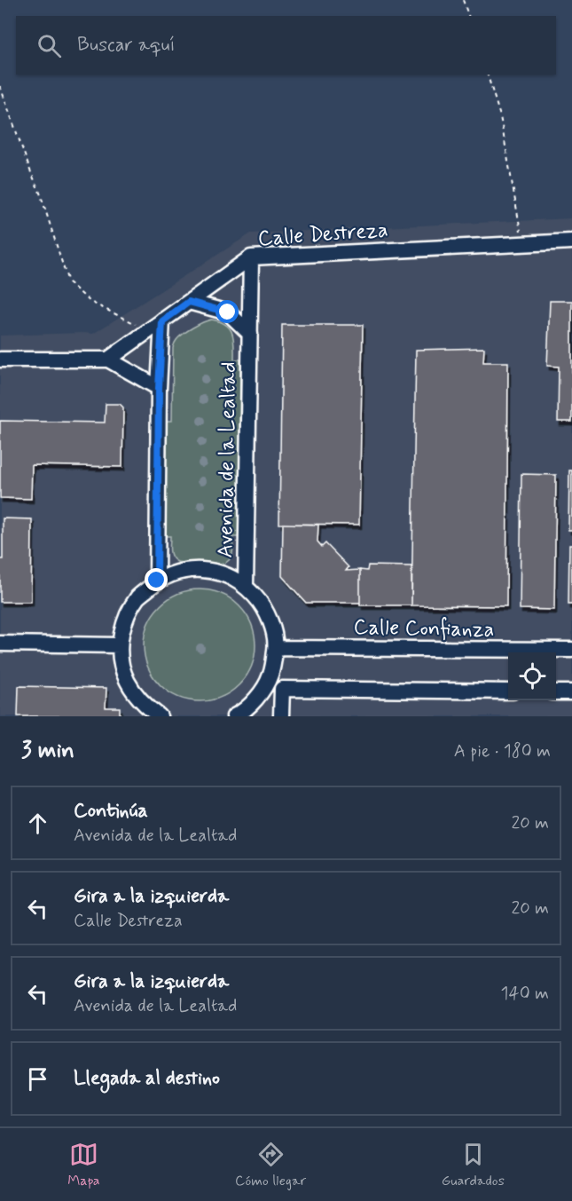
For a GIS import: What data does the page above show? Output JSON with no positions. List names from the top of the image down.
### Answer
{
  "streets": {
    "street": ["Calle Destreza", "Avenida de la Lealtad", "Calle Confianza"]
  },
  "crossings": [
    ["Calle Destreza", "Avenida de la Lealtad"]
  ],
  "page": {
    "search": "Buscar aquí",
    "heading": ["3 min", "A pie · 180 m"],
    "list": [
      ["Continúa", "Avenida de la Lealtad", "20 m"],
      ["Gira a la izquierda", "Calle Destreza", "20 m"],
      ["Gira a la izquierda", "Avenida de la Lealtad", "140 m"],
      "Llegada al destino"
    ],
    "nav": ["Mapa", "Cómo llegar", "Guardados"]
  }
}
